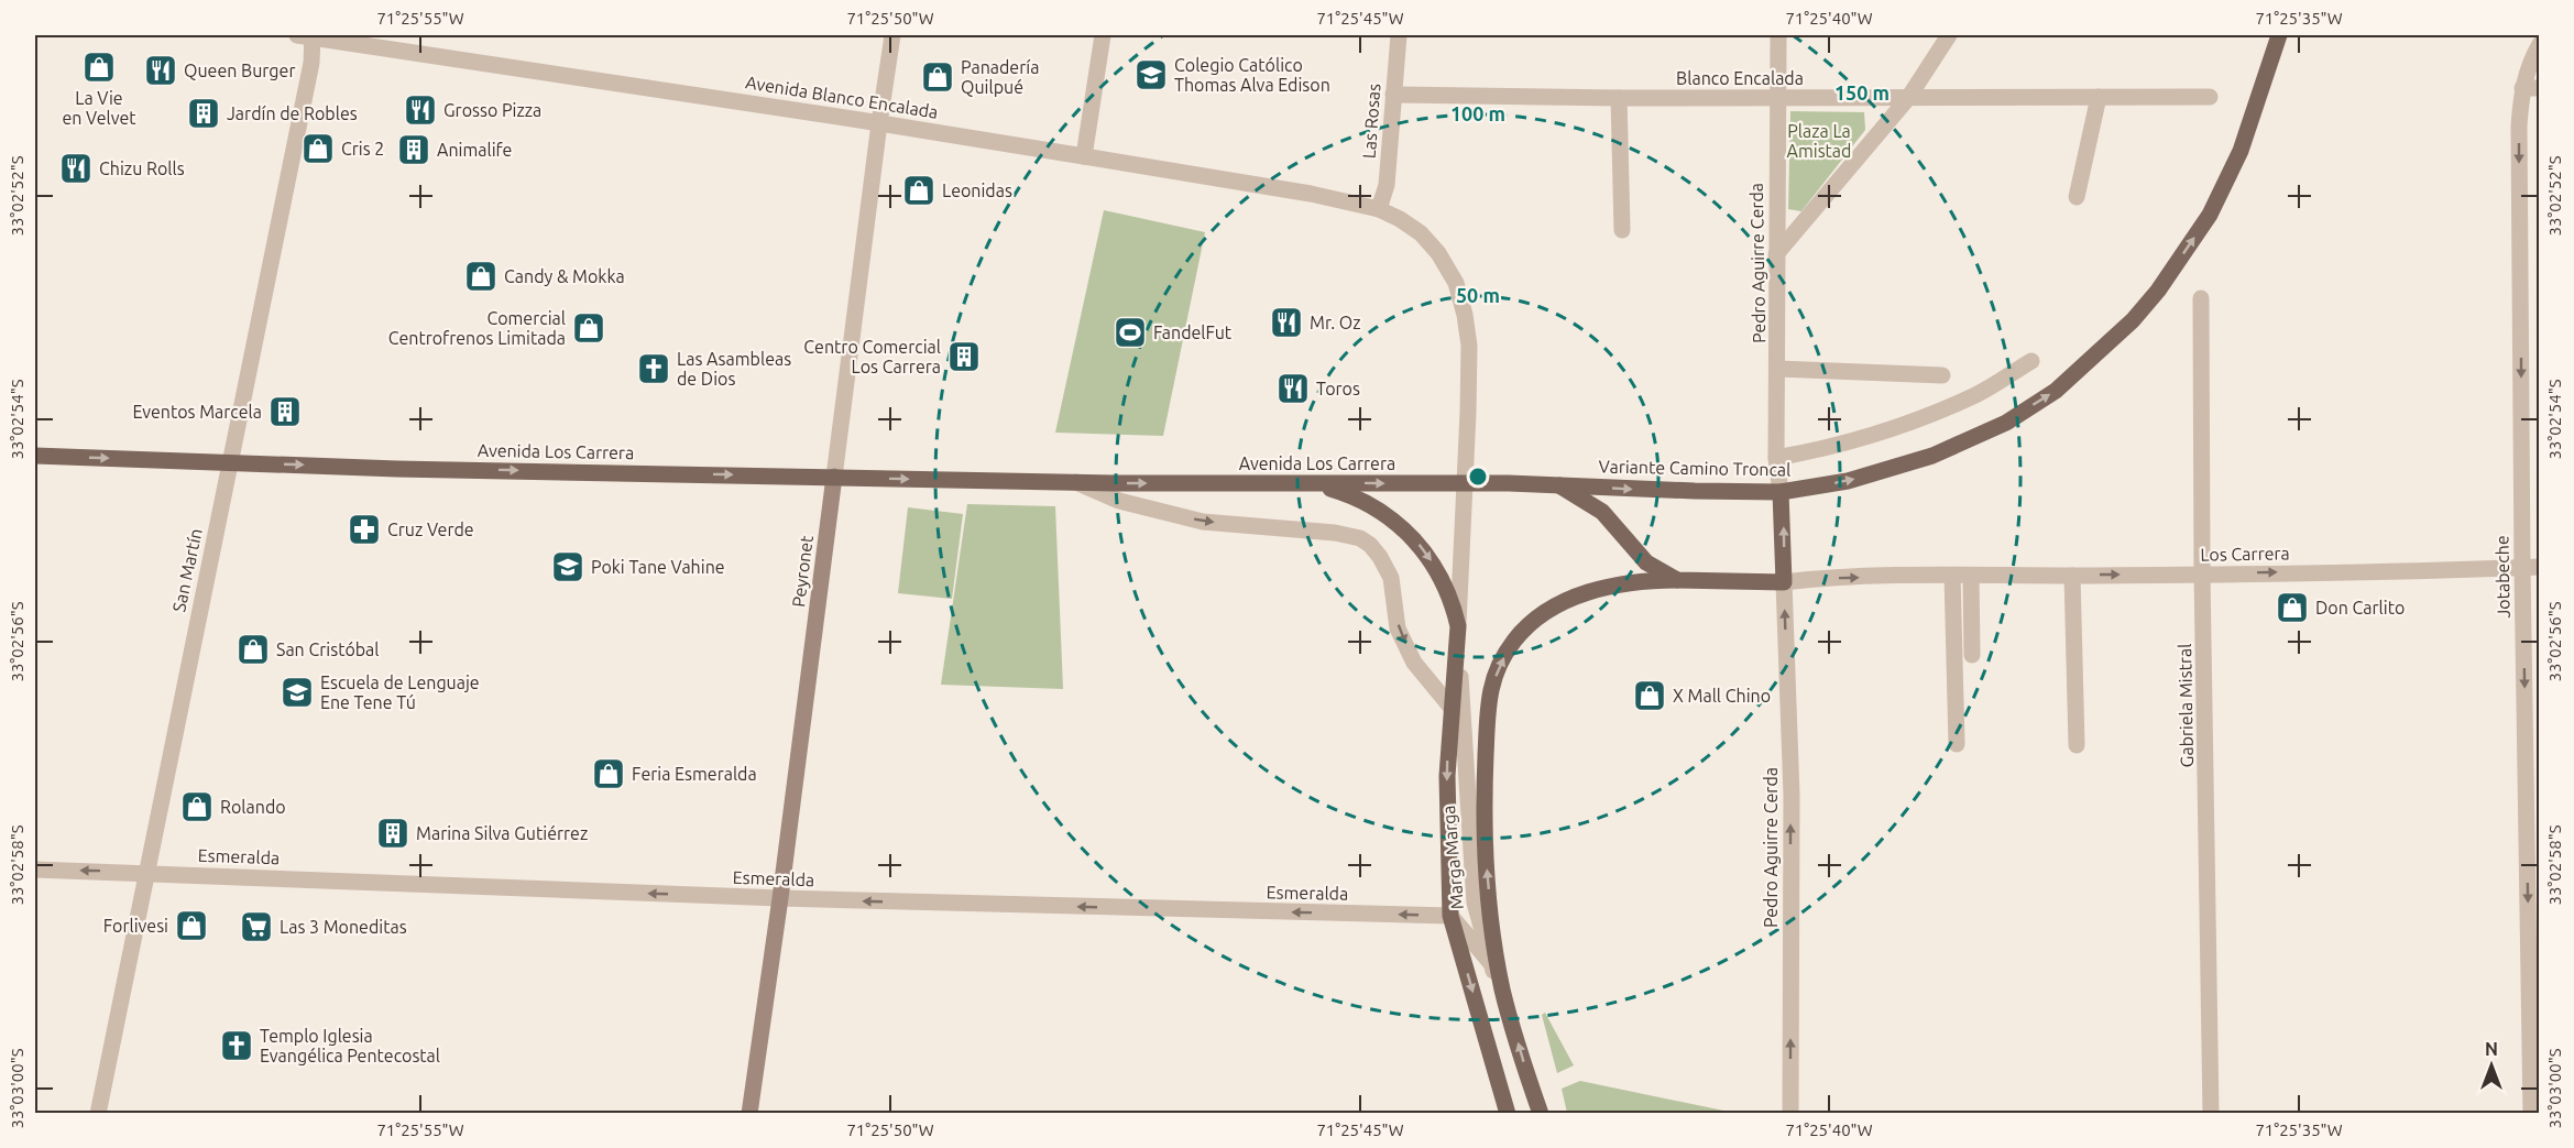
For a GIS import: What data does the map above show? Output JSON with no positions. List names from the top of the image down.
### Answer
{
  "streets": {
    "main road": [
      "Avenida Los Carrera",
      "Variante Camino Troncal",
      "Peyronet",
      "Marga Marga"
    ],
    "street": [
      "Blanco Encalada",
      "Avenida Blanco Encalada",
      "Las Rosas",
      "Pedro Aguirre Cerda",
      "Los Carrera",
      "San Martín",
      "Jotabeche",
      "Gabriela Mistral",
      "Esmeralda"
    ]
  },
  "crossings": [
    ["Blanco Encalada", "Las Rosas"],
    ["Blanco Encalada", "Pedro Aguirre Cerda"],
    ["Avenida Blanco Encalada", "Las Rosas"],
    ["Avenida Blanco Encalada", "San Martín"],
    ["Avenida Blanco Encalada", "Peyronet"],
    ["Avenida Blanco Encalada", "Marga Marga"],
    ["Las Rosas", "Marga Marga"],
    ["Pedro Aguirre Cerda", "Variante Camino Troncal"],
    ["Pedro Aguirre Cerda", "Los Carrera"],
    ["Avenida Los Carrera", "Variante Camino Troncal"],
    ["Avenida Los Carrera", "San Martín"],
    ["Avenida Los Carrera", "Peyronet"],
    ["Avenida Los Carrera", "Marga Marga"],
    ["Los Carrera", "Jotabeche"],
    ["Los Carrera", "Gabriela Mistral"],
    ["San Martín", "Esmeralda"],
    ["Peyronet", "Esmeralda"],
    ["Esmeralda", "Marga Marga"]
  ],
  "one_way": [
    "Pedro Aguirre Cerda",
    "Avenida Los Carrera",
    "Variante Camino Troncal",
    "Los Carrera",
    "Jotabeche",
    "Esmeralda"
  ],
  "parks": ["Plaza La Amistad"],
  "places": {
    "shop": [
      "La Vie en Velvet",
      "Panadería Quilpué",
      "Cris 2",
      "Leonidas",
      "Candy & Mokka",
      "Comercial Centrofrenos Limitada",
      "Don Carlito",
      "San Cristóbal",
      "X Mall Chino",
      "Feria Esmeralda",
      "Rolando",
      "Forlivesi"
    ],
    "restaurant": [
      "Queen Burger",
      "Grosso Pizza",
      "Chizu Rolls",
      "Mr. Oz",
      "Toros"
    ],
    "school or university": ["Colegio Católico Thomas Alva Edison", "Poki Tane Vahine", "Escuela de Lenguaje Ene Tene Tú"],
    "building": [
      "Jardín de Robles",
      "Animalife",
      "Centro Comercial Los Carrera",
      "Eventos Marcela",
      "Marina Silva Gutiérrez"
    ],
    "sports": ["FandelFut"],
    "church": ["Las Asambleas de Dios", "Templo Iglesia Evangélica Pentecostal"],
    "pharmacy": ["Cruz Verde"],
    "supermarket": ["Las 3 Moneditas"]
  },
  "north": "top",
  "coordinates": [
    "71°25'55\"W",
    "71°25'50\"W",
    "71°25'45\"W",
    "71°25'40\"W",
    "71°25'35\"W",
    "33°02'52\"S",
    "33°02'54\"S",
    "33°02'56\"S",
    "33°02'58\"S",
    "33°03'00\"S"
  ],
  "rings": ["150 m", "100 m", "50 m"]
}
